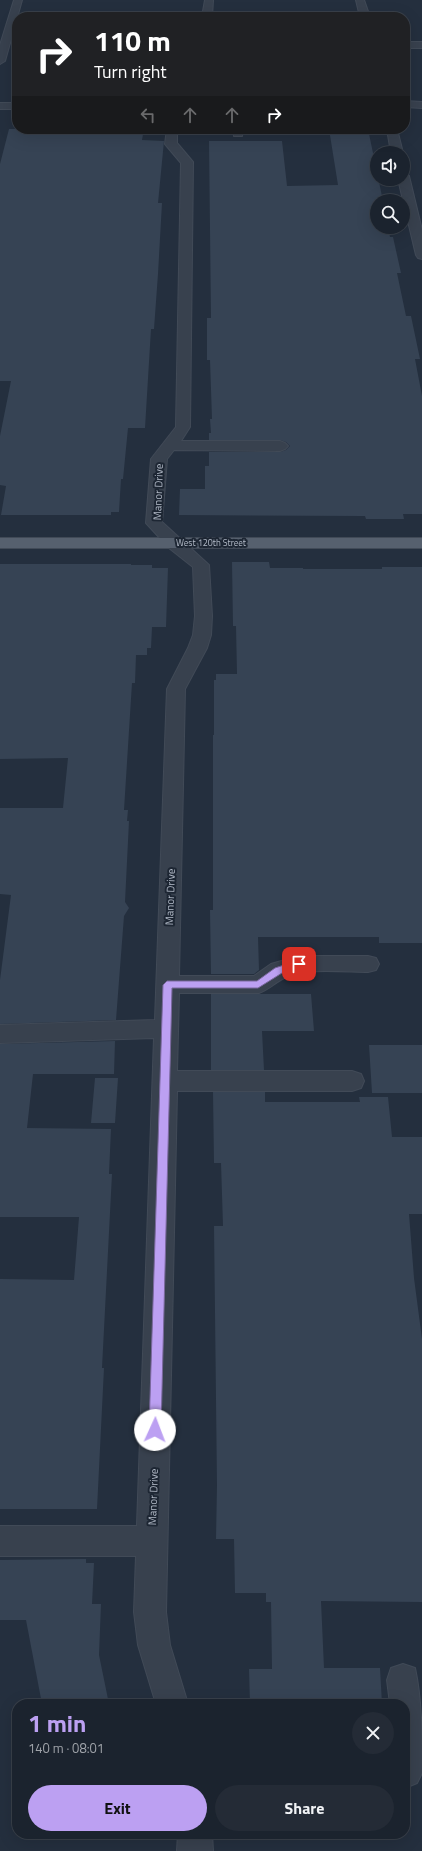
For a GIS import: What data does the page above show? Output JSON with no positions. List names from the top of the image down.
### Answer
{
  "streets": {
    "main road": ["West 120th Street"],
    "street": ["Manor Drive"]
  },
  "crossings": [
    ["Manor Drive", "West 120th Street"]
  ],
  "page": {
    "turn": ["110 m", "Turn right"],
    "heading": ["1 min", "140 m · 08:01"],
    "buttons": ["Exit", "Share"]
  }
}
